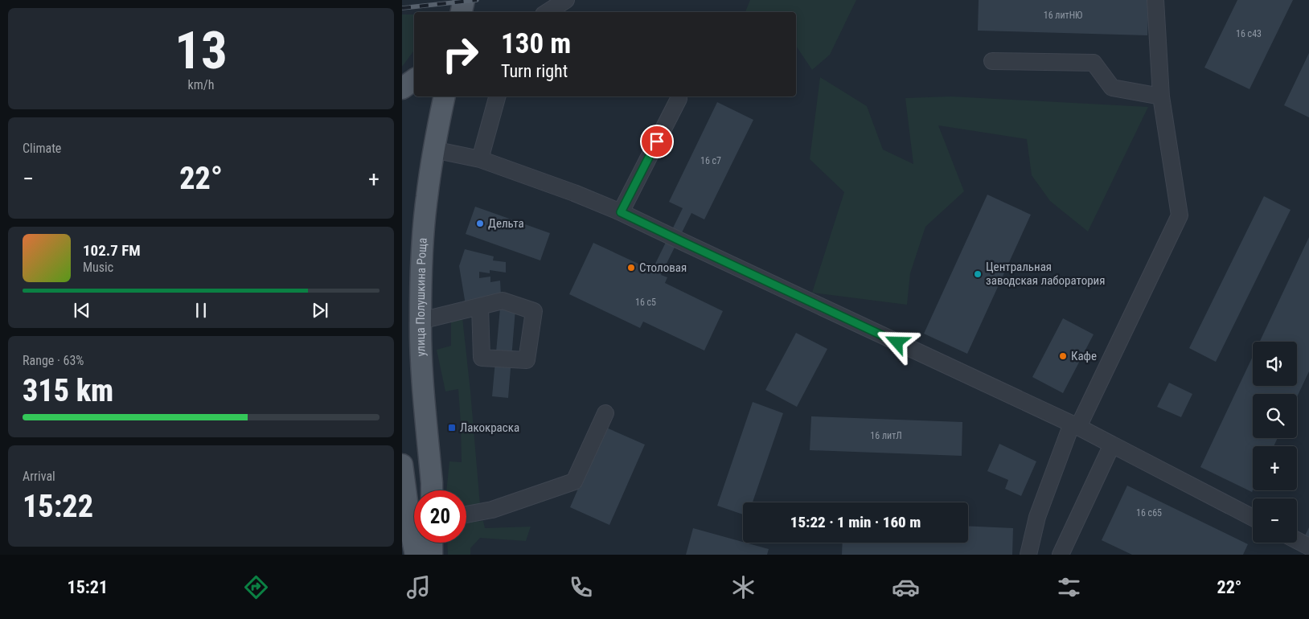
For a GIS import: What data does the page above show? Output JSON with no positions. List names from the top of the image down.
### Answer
{
  "streets": {
    "main road": ["улица Полушкина Роща"]
  },
  "places": {
    "other": [
      "Дельта",
      "Столовая",
      "Центральная заводская лаборатория",
      "Кафе"
    ],
    "transit": ["Лакокраска"]
  },
  "house_numbers": [
    "16 литНЮ",
    "16 с43",
    "16 с7",
    "16 с5",
    "16 литЛ",
    "16 с65"
  ],
  "page": {
    "tile": [
      ["13", "km/h"],
      "Climate",
      ["Range · 63%", "315 km"],
      ["Arrival", "15:22"]
    ],
    "turn": ["130 m", "Turn right"],
    "heat": ["−", "22°", "+"],
    "song": ["102.7 FM", "Music"],
    "map_buttons": ["+", "−"],
    "limit": "20",
    "trip": "15:22 · 1 min · 160 m",
    "tabs": ["15:21", "22°"]
  }
}
